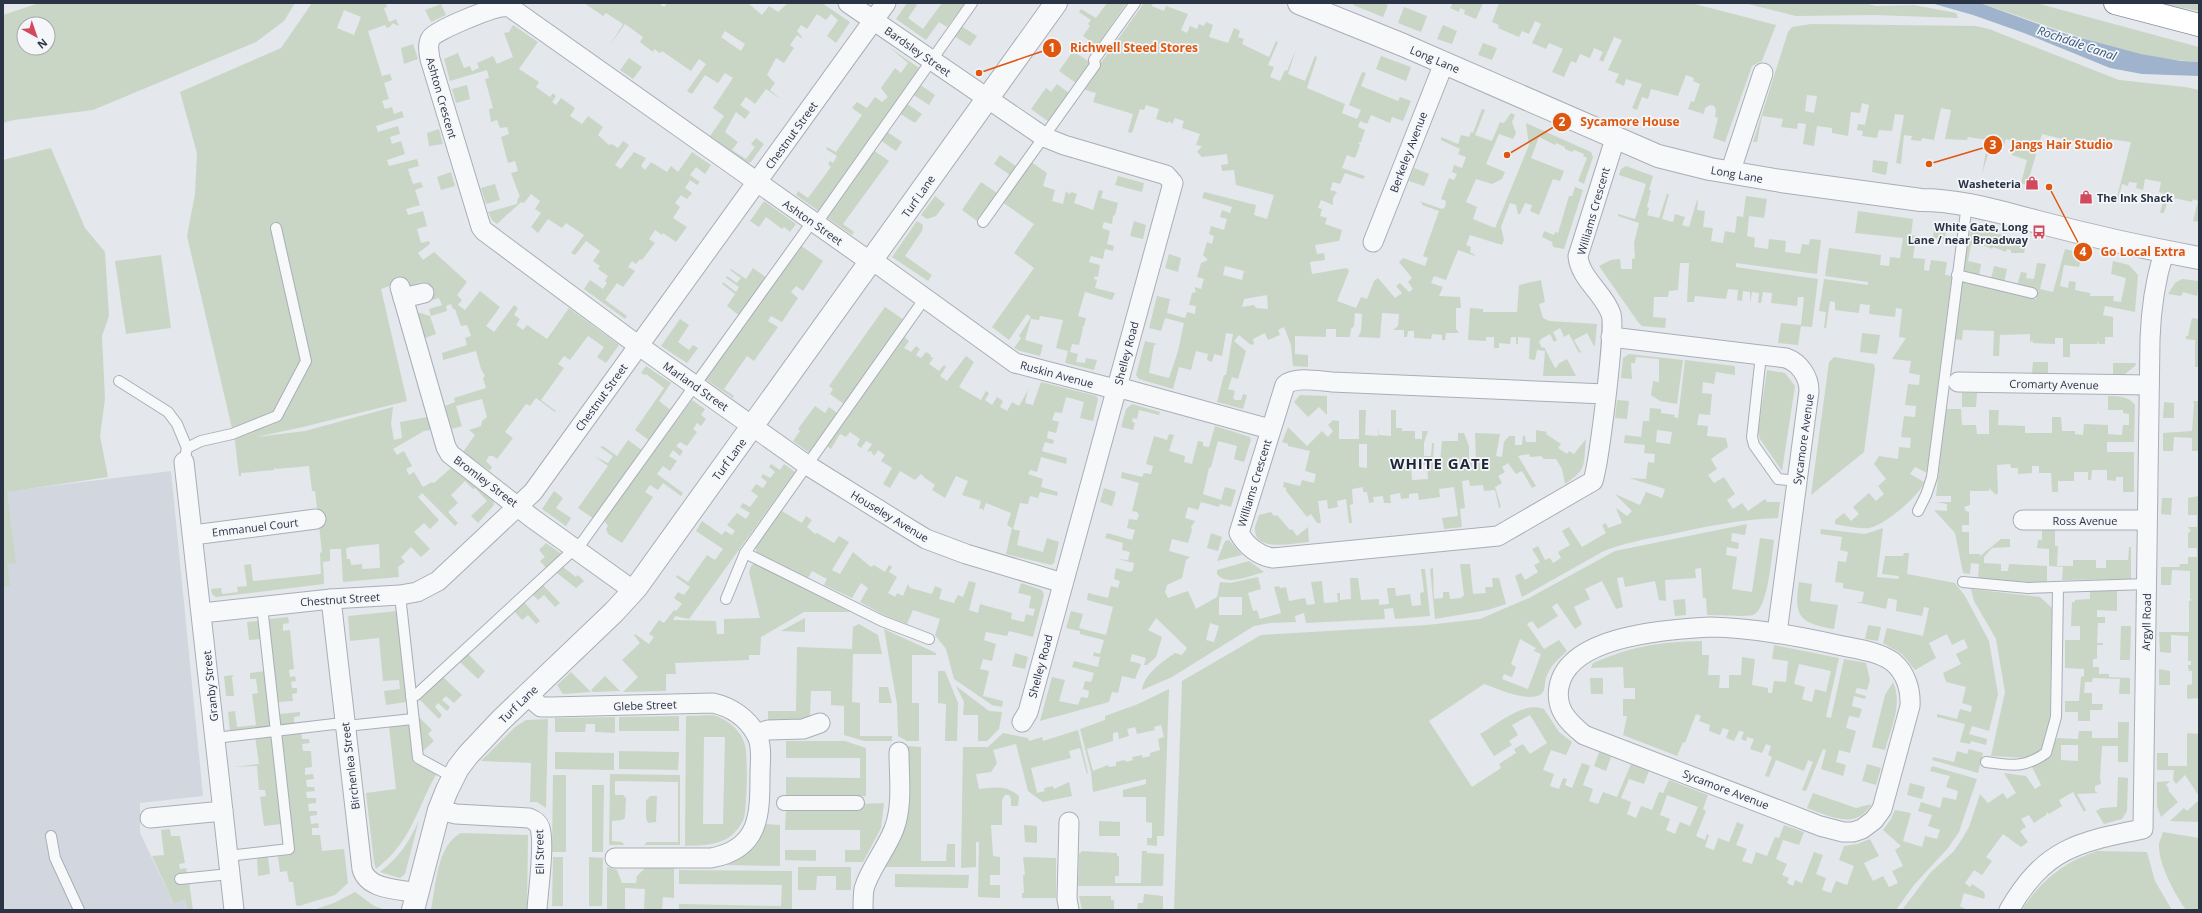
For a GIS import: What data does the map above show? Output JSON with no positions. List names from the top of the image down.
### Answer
{
  "streets": {
    "street": [
      "Bardsley Street",
      "Long Lane",
      "Ashton Crescent",
      "Chestnut Street",
      "Berkeley Avenue",
      "Turf Lane",
      "Williams Crescent",
      "Ashton Street",
      "Shelley Road",
      "Ruskin Avenue",
      "Cromarty Avenue",
      "Marland Street",
      "Sycamore Avenue",
      "Bromley Street",
      "Houseley Avenue",
      "Ross Avenue",
      "Emmanuel Court",
      "Argyll Road",
      "Granby Street",
      "Glebe Street",
      "Birchenlea Street",
      "Eli Street"
    ]
  },
  "crossings": [
    ["Bardsley Street", "Chestnut Street"],
    ["Bardsley Street", "Turf Lane"],
    ["Bardsley Street", "Shelley Road"],
    ["Long Lane", "Berkeley Avenue"],
    ["Long Lane", "Williams Crescent"],
    ["Long Lane", "Argyll Road"],
    ["Ashton Crescent", "Chestnut Street"],
    ["Ashton Crescent", "Ashton Street"],
    ["Ashton Crescent", "Marland Street"],
    ["Chestnut Street", "Ashton Street"],
    ["Chestnut Street", "Marland Street"],
    ["Chestnut Street", "Bromley Street"],
    ["Chestnut Street", "Granby Street"],
    ["Chestnut Street", "Birchenlea Street"],
    ["Turf Lane", "Ashton Street"],
    ["Turf Lane", "Shelley Road"],
    ["Turf Lane", "Ruskin Avenue"],
    ["Turf Lane", "Marland Street"],
    ["Turf Lane", "Bromley Street"],
    ["Turf Lane", "Houseley Avenue"],
    ["Turf Lane", "Glebe Street"],
    ["Turf Lane", "Birchenlea Street"],
    ["Turf Lane", "Eli Street"],
    ["Williams Crescent", "Ruskin Avenue"],
    ["Williams Crescent", "Sycamore Avenue"],
    ["Ashton Street", "Ruskin Avenue"],
    ["Shelley Road", "Ruskin Avenue"],
    ["Shelley Road", "Houseley Avenue"],
    ["Cromarty Avenue", "Argyll Road"],
    ["Marland Street", "Houseley Avenue"],
    ["Ross Avenue", "Argyll Road"],
    ["Emmanuel Court", "Granby Street"]
  ],
  "districts": ["WHITE GATE"],
  "water": ["Rochdale Canal"],
  "places": {
    "other": [
      "Richwell Steed Stores",
      "Sycamore House",
      "Jangs Hair Studio",
      "Go Local Extra"
    ],
    "shop": ["Washeteria", "The Ink Shack"],
    "bus stop": ["White Gate, Long Lane / near Broadway"]
  },
  "north": "bottom right"
}
